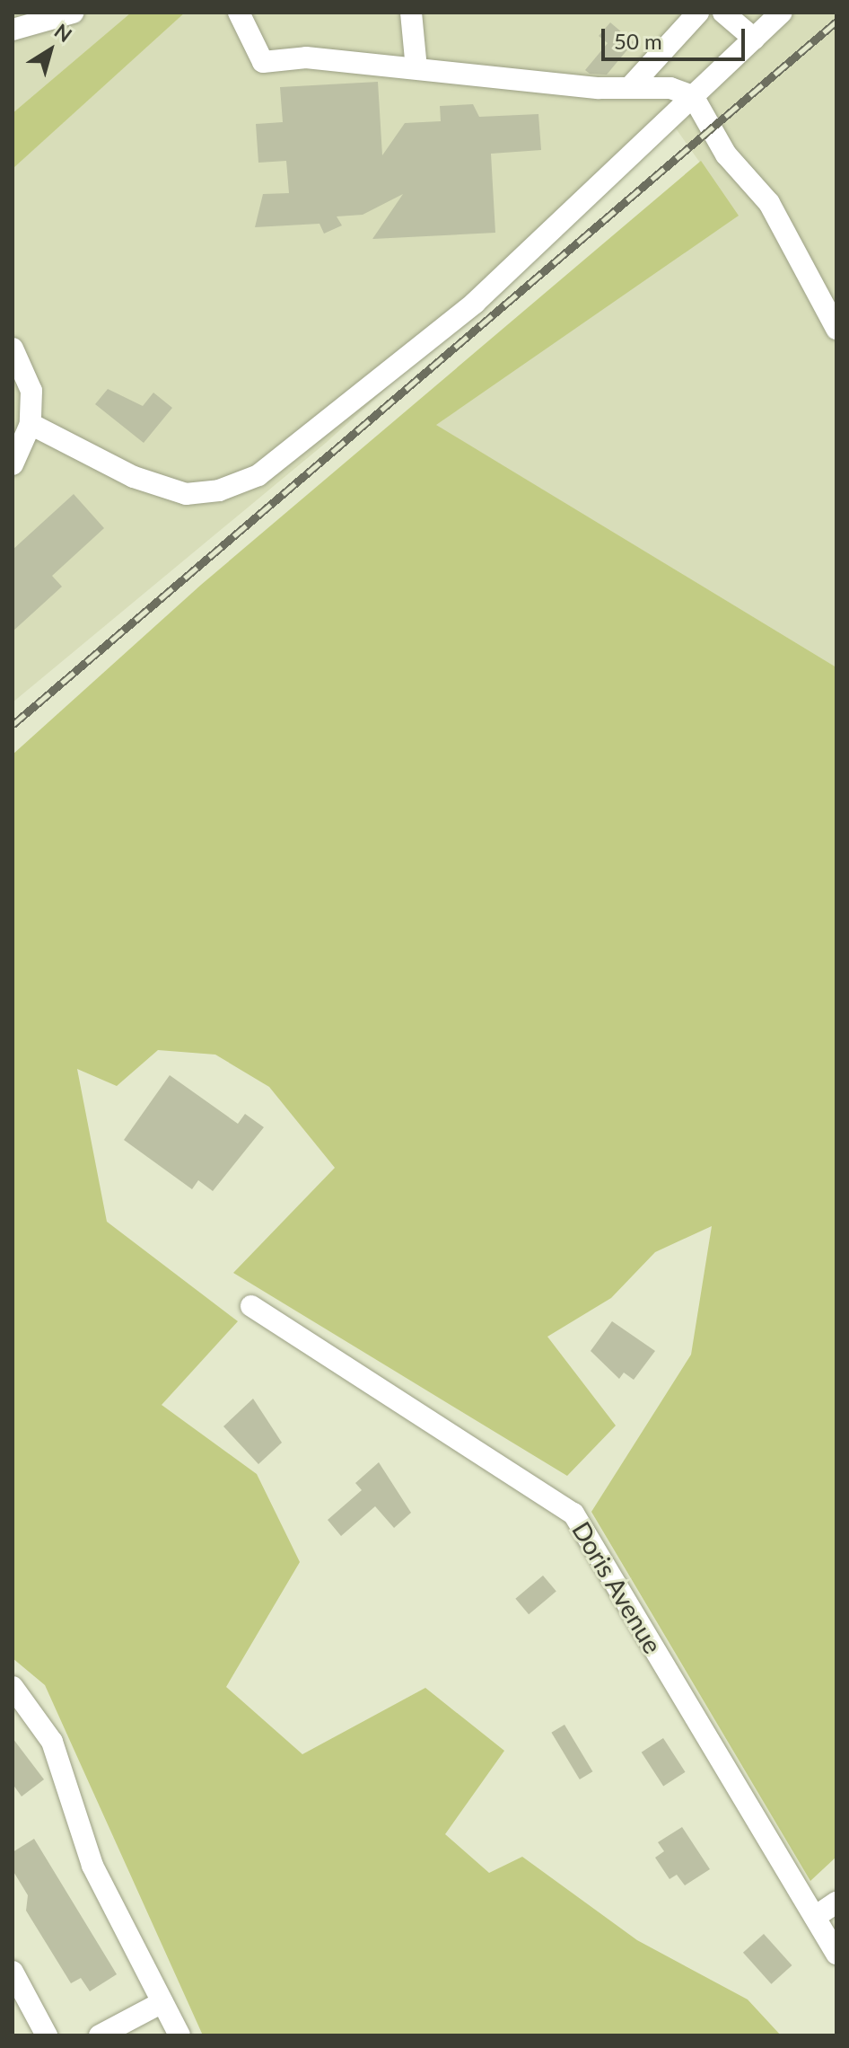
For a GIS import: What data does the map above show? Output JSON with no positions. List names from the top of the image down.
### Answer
{
  "streets": {
    "street": ["Doris Avenue"]
  },
  "scale_bar": "50 m",
  "north": "top right"
}
